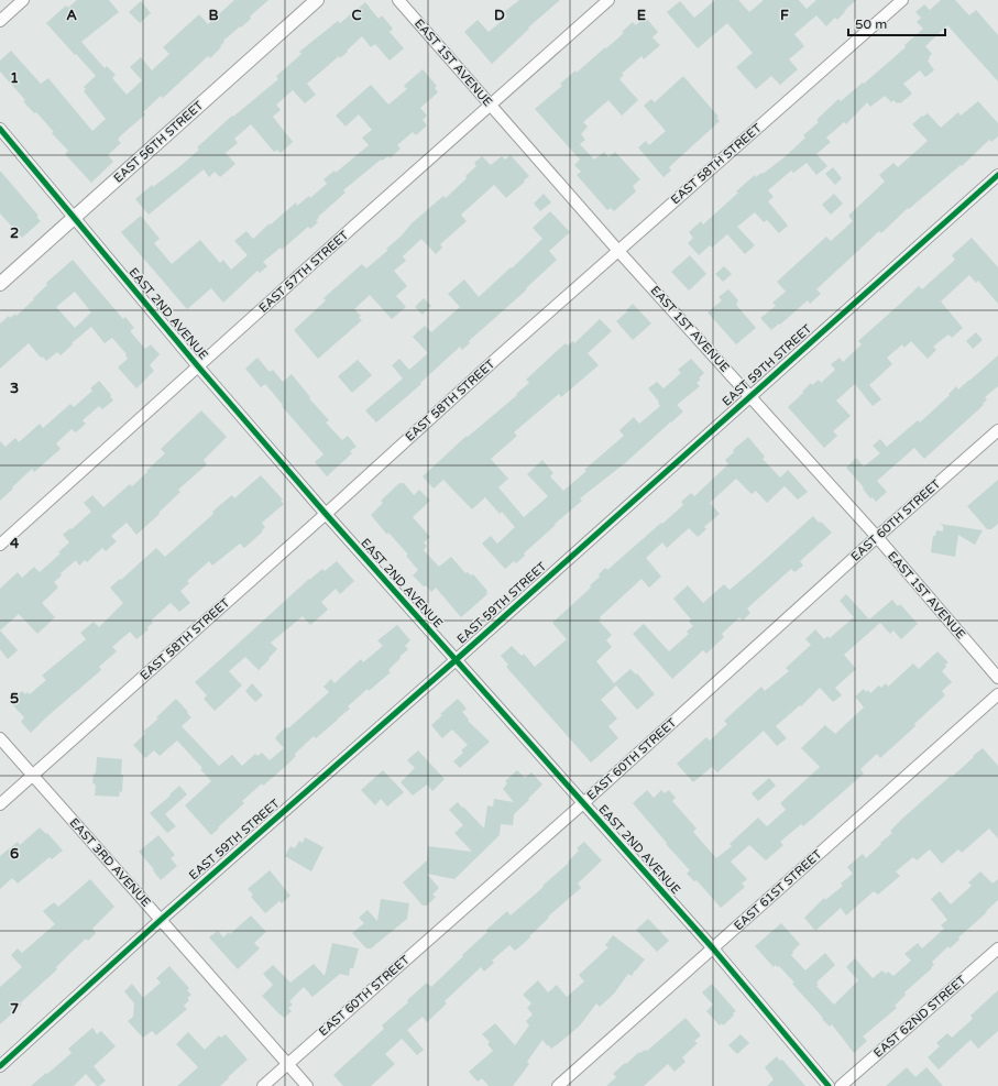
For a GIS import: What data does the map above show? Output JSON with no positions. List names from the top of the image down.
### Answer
{
  "streets": {
    "street": [
      "EAST 1ST AVENUE",
      "EAST 56TH STREET",
      "EAST 58TH STREET",
      "EAST 57TH STREET",
      "EAST 2ND AVENUE",
      "EAST 59TH STREET",
      "EAST 60TH STREET",
      "EAST 3RD AVENUE",
      "EAST 61ST STREET",
      "EAST 62ND STREET"
    ]
  },
  "crossings": [
    ["EAST 1ST AVENUE", "EAST 58TH STREET"],
    ["EAST 1ST AVENUE", "EAST 57TH STREET"],
    ["EAST 1ST AVENUE", "EAST 59TH STREET"],
    ["EAST 1ST AVENUE", "EAST 60TH STREET"],
    ["EAST 56TH STREET", "EAST 2ND AVENUE"],
    ["EAST 58TH STREET", "EAST 2ND AVENUE"],
    ["EAST 58TH STREET", "EAST 3RD AVENUE"],
    ["EAST 57TH STREET", "EAST 2ND AVENUE"],
    ["EAST 2ND AVENUE", "EAST 59TH STREET"],
    ["EAST 2ND AVENUE", "EAST 60TH STREET"],
    ["EAST 2ND AVENUE", "EAST 61ST STREET"],
    ["EAST 59TH STREET", "EAST 3RD AVENUE"],
    ["EAST 60TH STREET", "EAST 3RD AVENUE"]
  ],
  "scale_bar": "50 m",
  "grid": {
    "columns": [
      "A",
      "B",
      "C",
      "D",
      "E",
      "F"
    ],
    "rows": [
      "1",
      "2",
      "3",
      "4",
      "5",
      "6",
      "7"
    ]
  }
}
